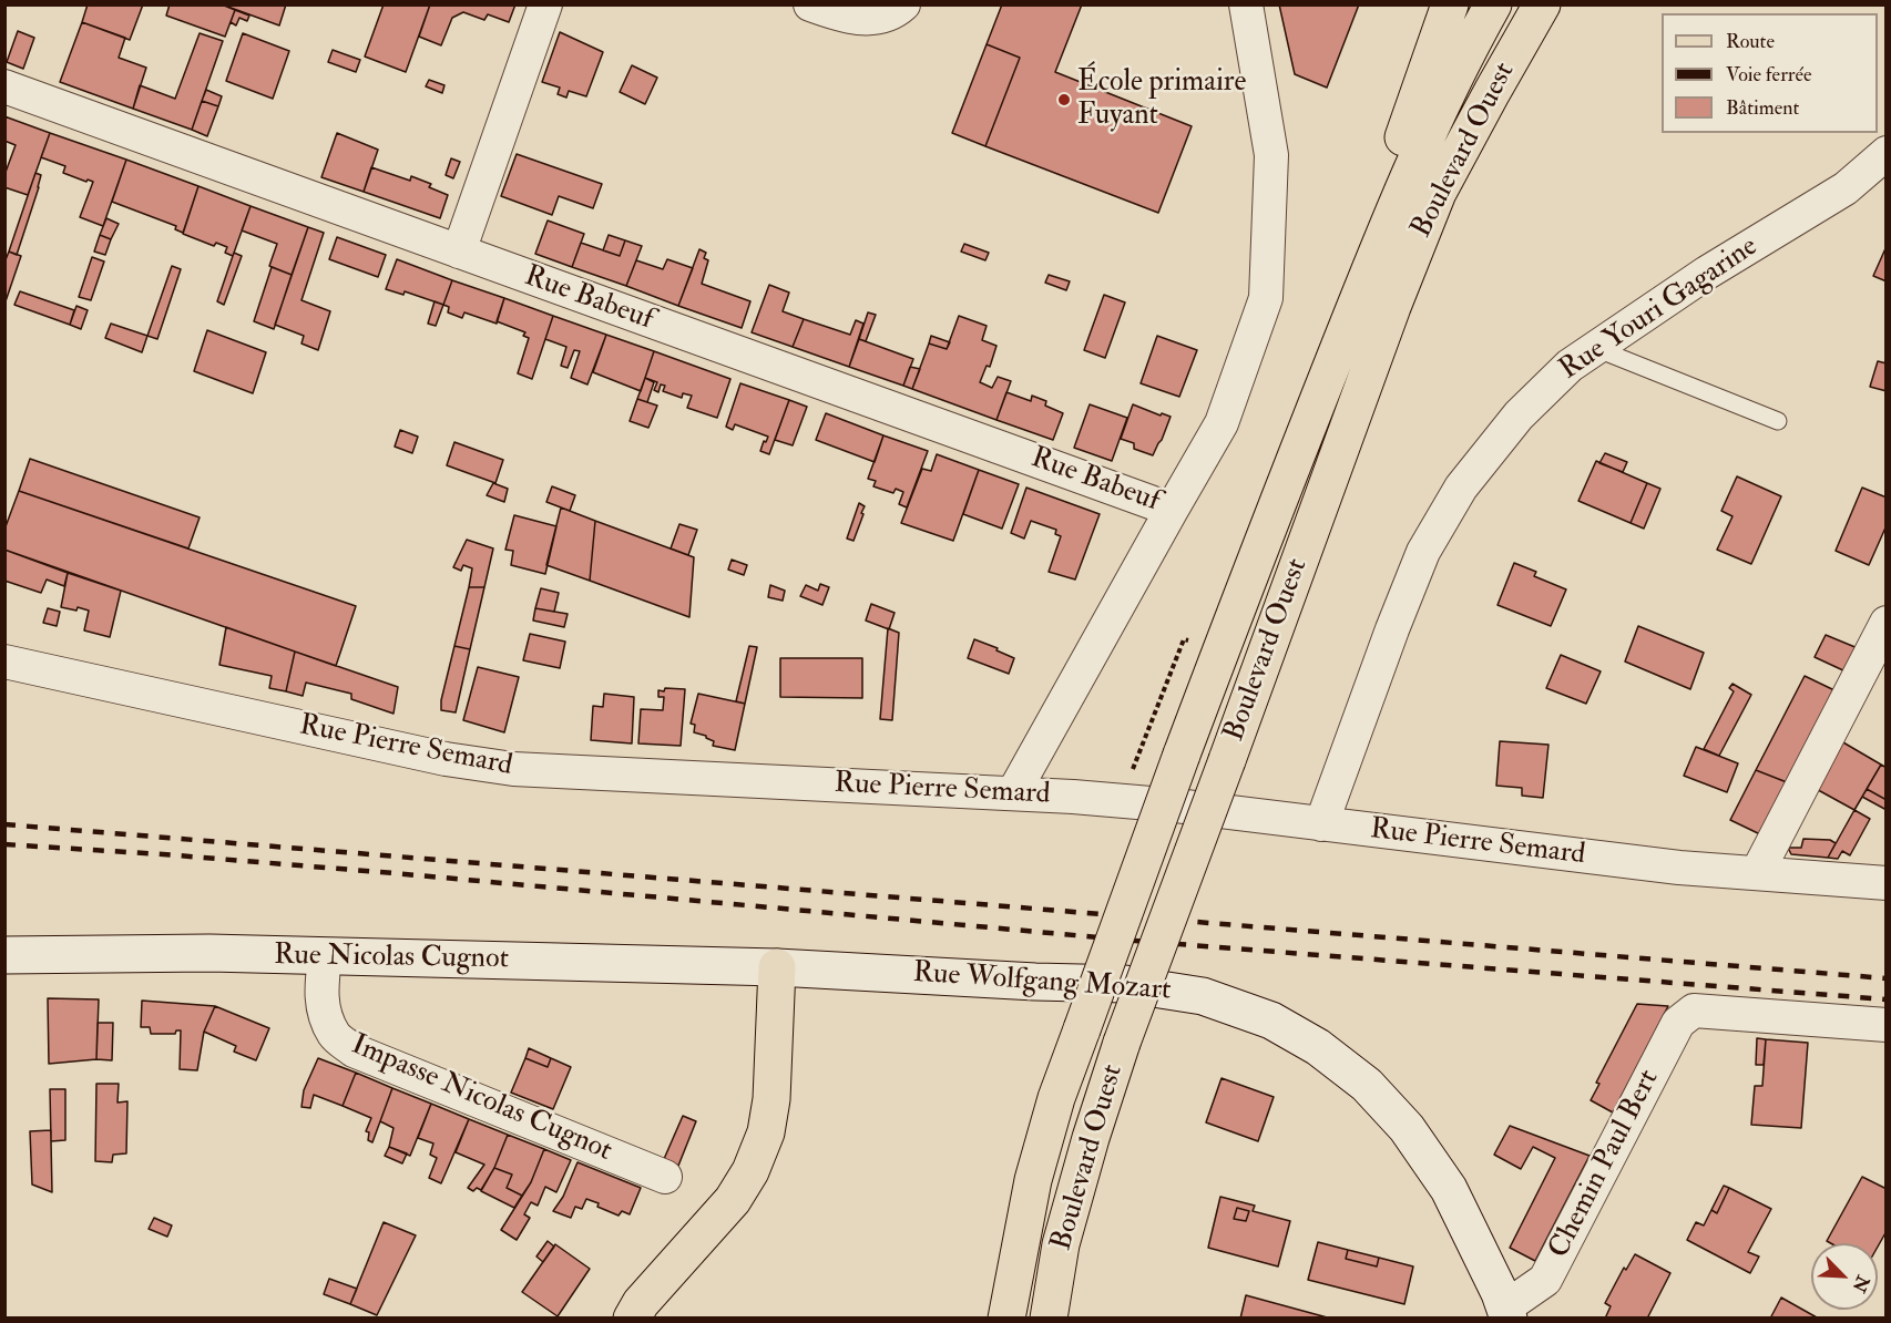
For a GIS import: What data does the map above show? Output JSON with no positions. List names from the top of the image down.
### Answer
{
  "streets": {
    "main road": ["Boulevard Ouest"],
    "street": [
      "Rue Babeuf",
      "Rue Youri Gagarine",
      "Rue Pierre Semard",
      "Rue Nicolas Cugnot",
      "Rue Wolfgang Mozart",
      "Impasse Nicolas Cugnot",
      "Chemin Paul Bert"
    ]
  },
  "crossings": [
    ["Rue Youri Gagarine", "Rue Pierre Semard"],
    ["Rue Nicolas Cugnot", "Rue Wolfgang Mozart"],
    ["Rue Nicolas Cugnot", "Impasse Nicolas Cugnot"],
    ["Rue Wolfgang Mozart", "Chemin Paul Bert"]
  ],
  "places": ["École primaire Fuyant"],
  "legend": ["Route", "Voie ferrée", "Bâtiment"],
  "north": "bottom right"
}
